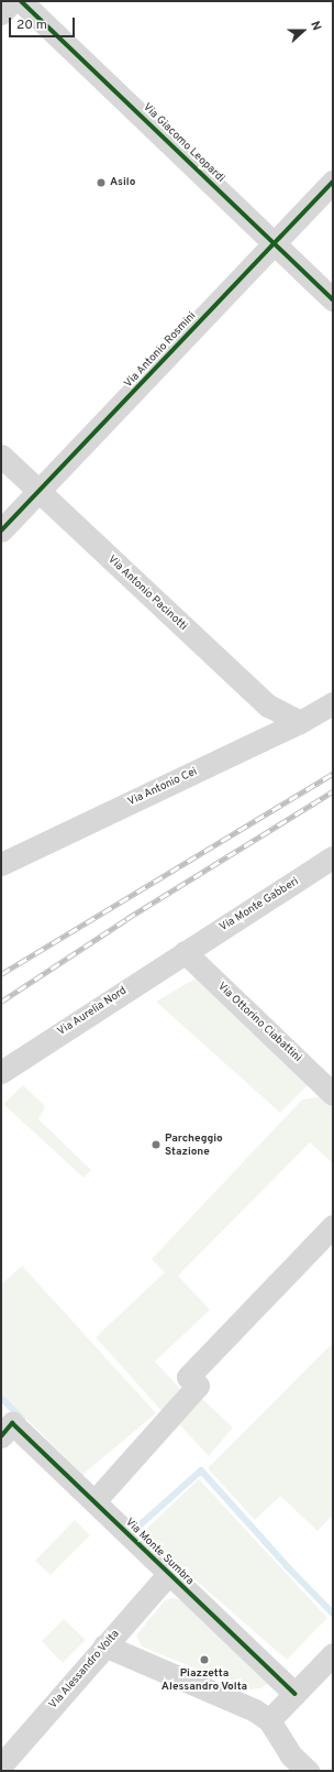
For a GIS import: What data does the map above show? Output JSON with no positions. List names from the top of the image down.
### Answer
{
  "streets": {
    "street": [
      "Via Giacomo Leopardi",
      "Via Antonio Rosmini",
      "Via Antonio Pacinotti",
      "Via Antonio Cei",
      "Via Monte Gabberi",
      "Via Aurelia Nord",
      "Via Ottorino Ciabattini",
      "Via Monte Sumbra",
      "Via Alessandro Volta"
    ]
  },
  "crossings": [
    ["Via Giacomo Leopardi", "Via Antonio Rosmini"],
    ["Via Antonio Rosmini", "Via Antonio Pacinotti"],
    ["Via Antonio Pacinotti", "Via Antonio Cei"],
    ["Via Monte Gabberi", "Via Aurelia Nord"],
    ["Via Monte Gabberi", "Via Ottorino Ciabattini"],
    ["Via Aurelia Nord", "Via Ottorino Ciabattini"],
    ["Via Monte Sumbra", "Via Alessandro Volta"]
  ],
  "places": ["Asilo", "Parcheggio Stazione", "Piazzetta Alessandro Volta"],
  "scale_bar": "20 m",
  "north": "right"
}
